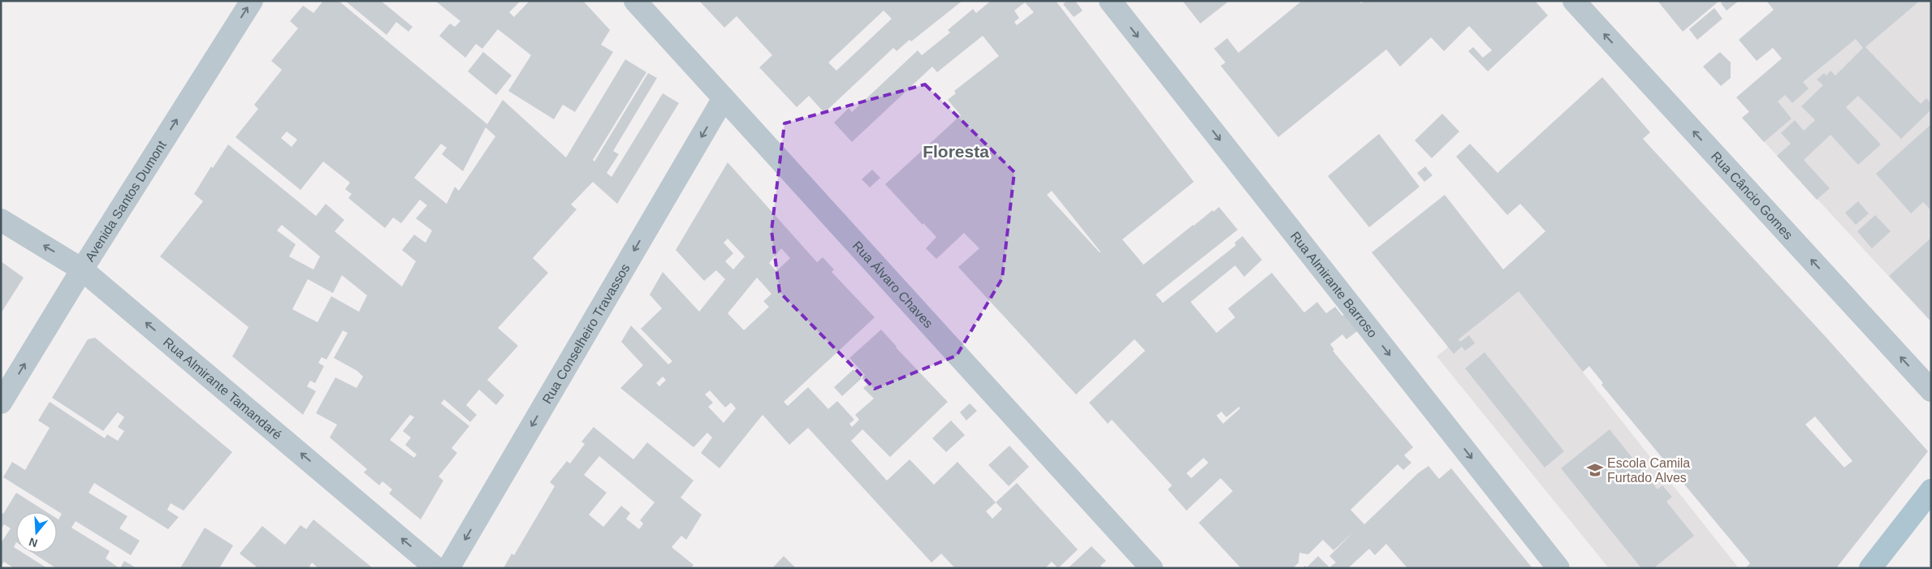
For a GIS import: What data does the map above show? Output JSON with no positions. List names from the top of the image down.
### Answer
{
  "streets": {
    "street": [
      "Rua Câncio Gomes",
      "Avenida Santos Dumont",
      "Rua Álvaro Chaves",
      "Rua Almirante Barroso",
      "Rua Conselheiro Travassos",
      "Rua Almirante Tamandaré"
    ]
  },
  "crossings": [
    ["Avenida Santos Dumont", "Rua Almirante Tamandaré"],
    ["Rua Álvaro Chaves", "Rua Conselheiro Travassos"]
  ],
  "one_way": [
    "Rua Câncio Gomes",
    "Avenida Santos Dumont",
    "Rua Almirante Barroso",
    "Rua Conselheiro Travassos",
    "Rua Almirante Tamandaré"
  ],
  "districts": ["Floresta"],
  "places": {
    "school or university": ["Escola Camila Furtado Alves"]
  },
  "north": "bottom"
}
